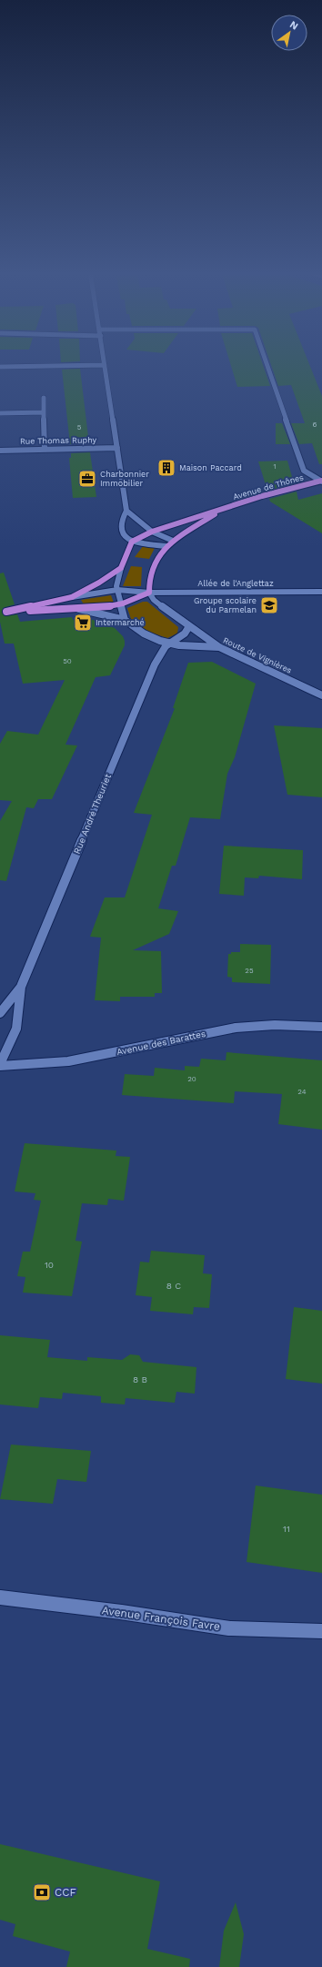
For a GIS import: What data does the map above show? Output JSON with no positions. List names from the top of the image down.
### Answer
{
  "streets": {
    "main road": ["Avenue de Thônes"],
    "street": [
      "Rue Thomas Ruphy",
      "Allée de l'Anglettaz",
      "Route de Vignières",
      "Rue André Theuriet",
      "Avenue des Barattes",
      "Avenue François Favre"
    ]
  },
  "crossings": [
    ["Allée de l'Anglettaz", "Route de Vignières"],
    ["Rue André Theuriet", "Avenue des Barattes"]
  ],
  "places": {
    "building": ["Maison Paccard"],
    "office": ["Charbonnier Immobilier"],
    "school or university": ["Groupe scolaire du Parmelan"],
    "supermarket": ["Intermarché"],
    "bank": ["CCF"]
  },
  "house_numbers": [
    "6",
    "5",
    "1",
    "50",
    "25",
    "20",
    "24",
    "10",
    "8 C",
    "8 B",
    "11"
  ],
  "north": "top right"
}
